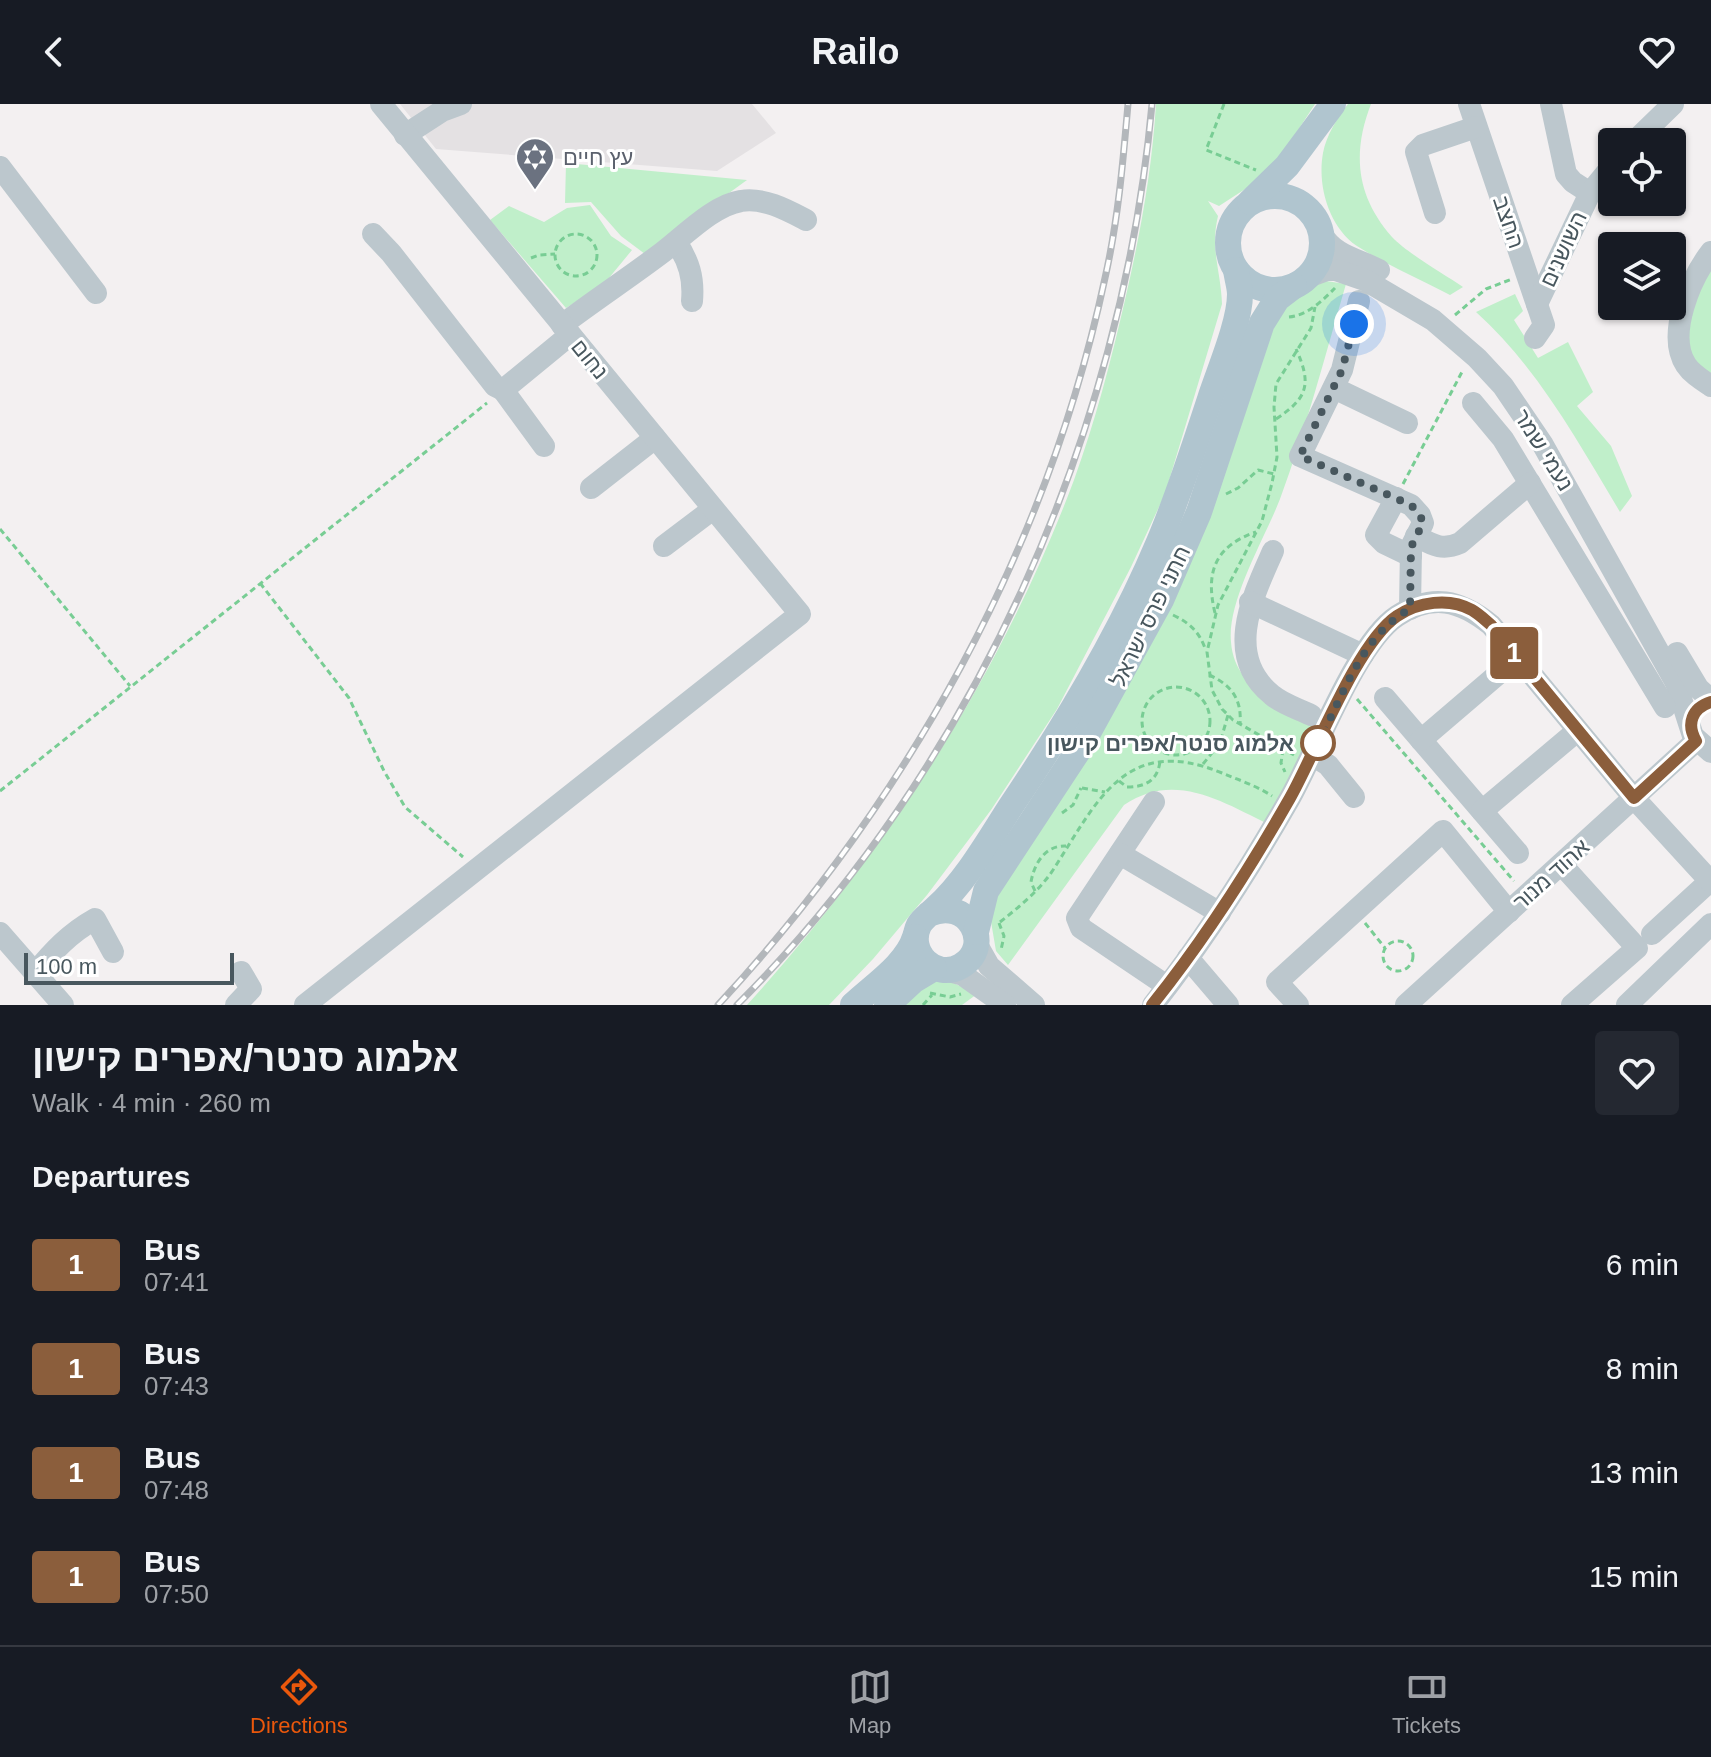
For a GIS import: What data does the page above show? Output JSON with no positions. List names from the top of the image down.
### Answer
{
  "streets": {
    "main road": ["חתני פרס ישראל"],
    "street": [
      "החצב",
      "השושנים",
      "נחום",
      "נעמי שמר",
      "אהוד מנור"
    ]
  },
  "crossings": [
    ["החצב", "השושנים"],
    ["נעמי שמר", "חתני פרס ישראל"],
    ["נעמי שמר", "אהוד מנור"]
  ],
  "places": {
    "synagogue": ["עץ חיים"],
    "other": ["אלמוג סנטר/אפרים קישון"]
  },
  "lines": ["bus line 1"],
  "scale_bar": "100 m",
  "page": {
    "header": "Railo",
    "on_map": "1",
    "scale": "100 m",
    "heading": [
      ["אלמוג סנטר/אפרים קישון", "Walk · 4 min · 260 m"],
      "Departures"
    ],
    "list": [
      {
        "mark": "1",
        "name": "Bus",
        "note": "07:41",
        "value": "6 min"
      },
      {
        "mark": "1",
        "name": "Bus",
        "note": "07:43",
        "value": "8 min"
      },
      {
        "mark": "1",
        "name": "Bus",
        "note": "07:48",
        "value": "13 min"
      },
      {
        "mark": "1",
        "name": "Bus",
        "note": "07:50",
        "value": "15 min"
      }
    ],
    "tabs": ["Directions", "Map", "Tickets"]
  }
}
